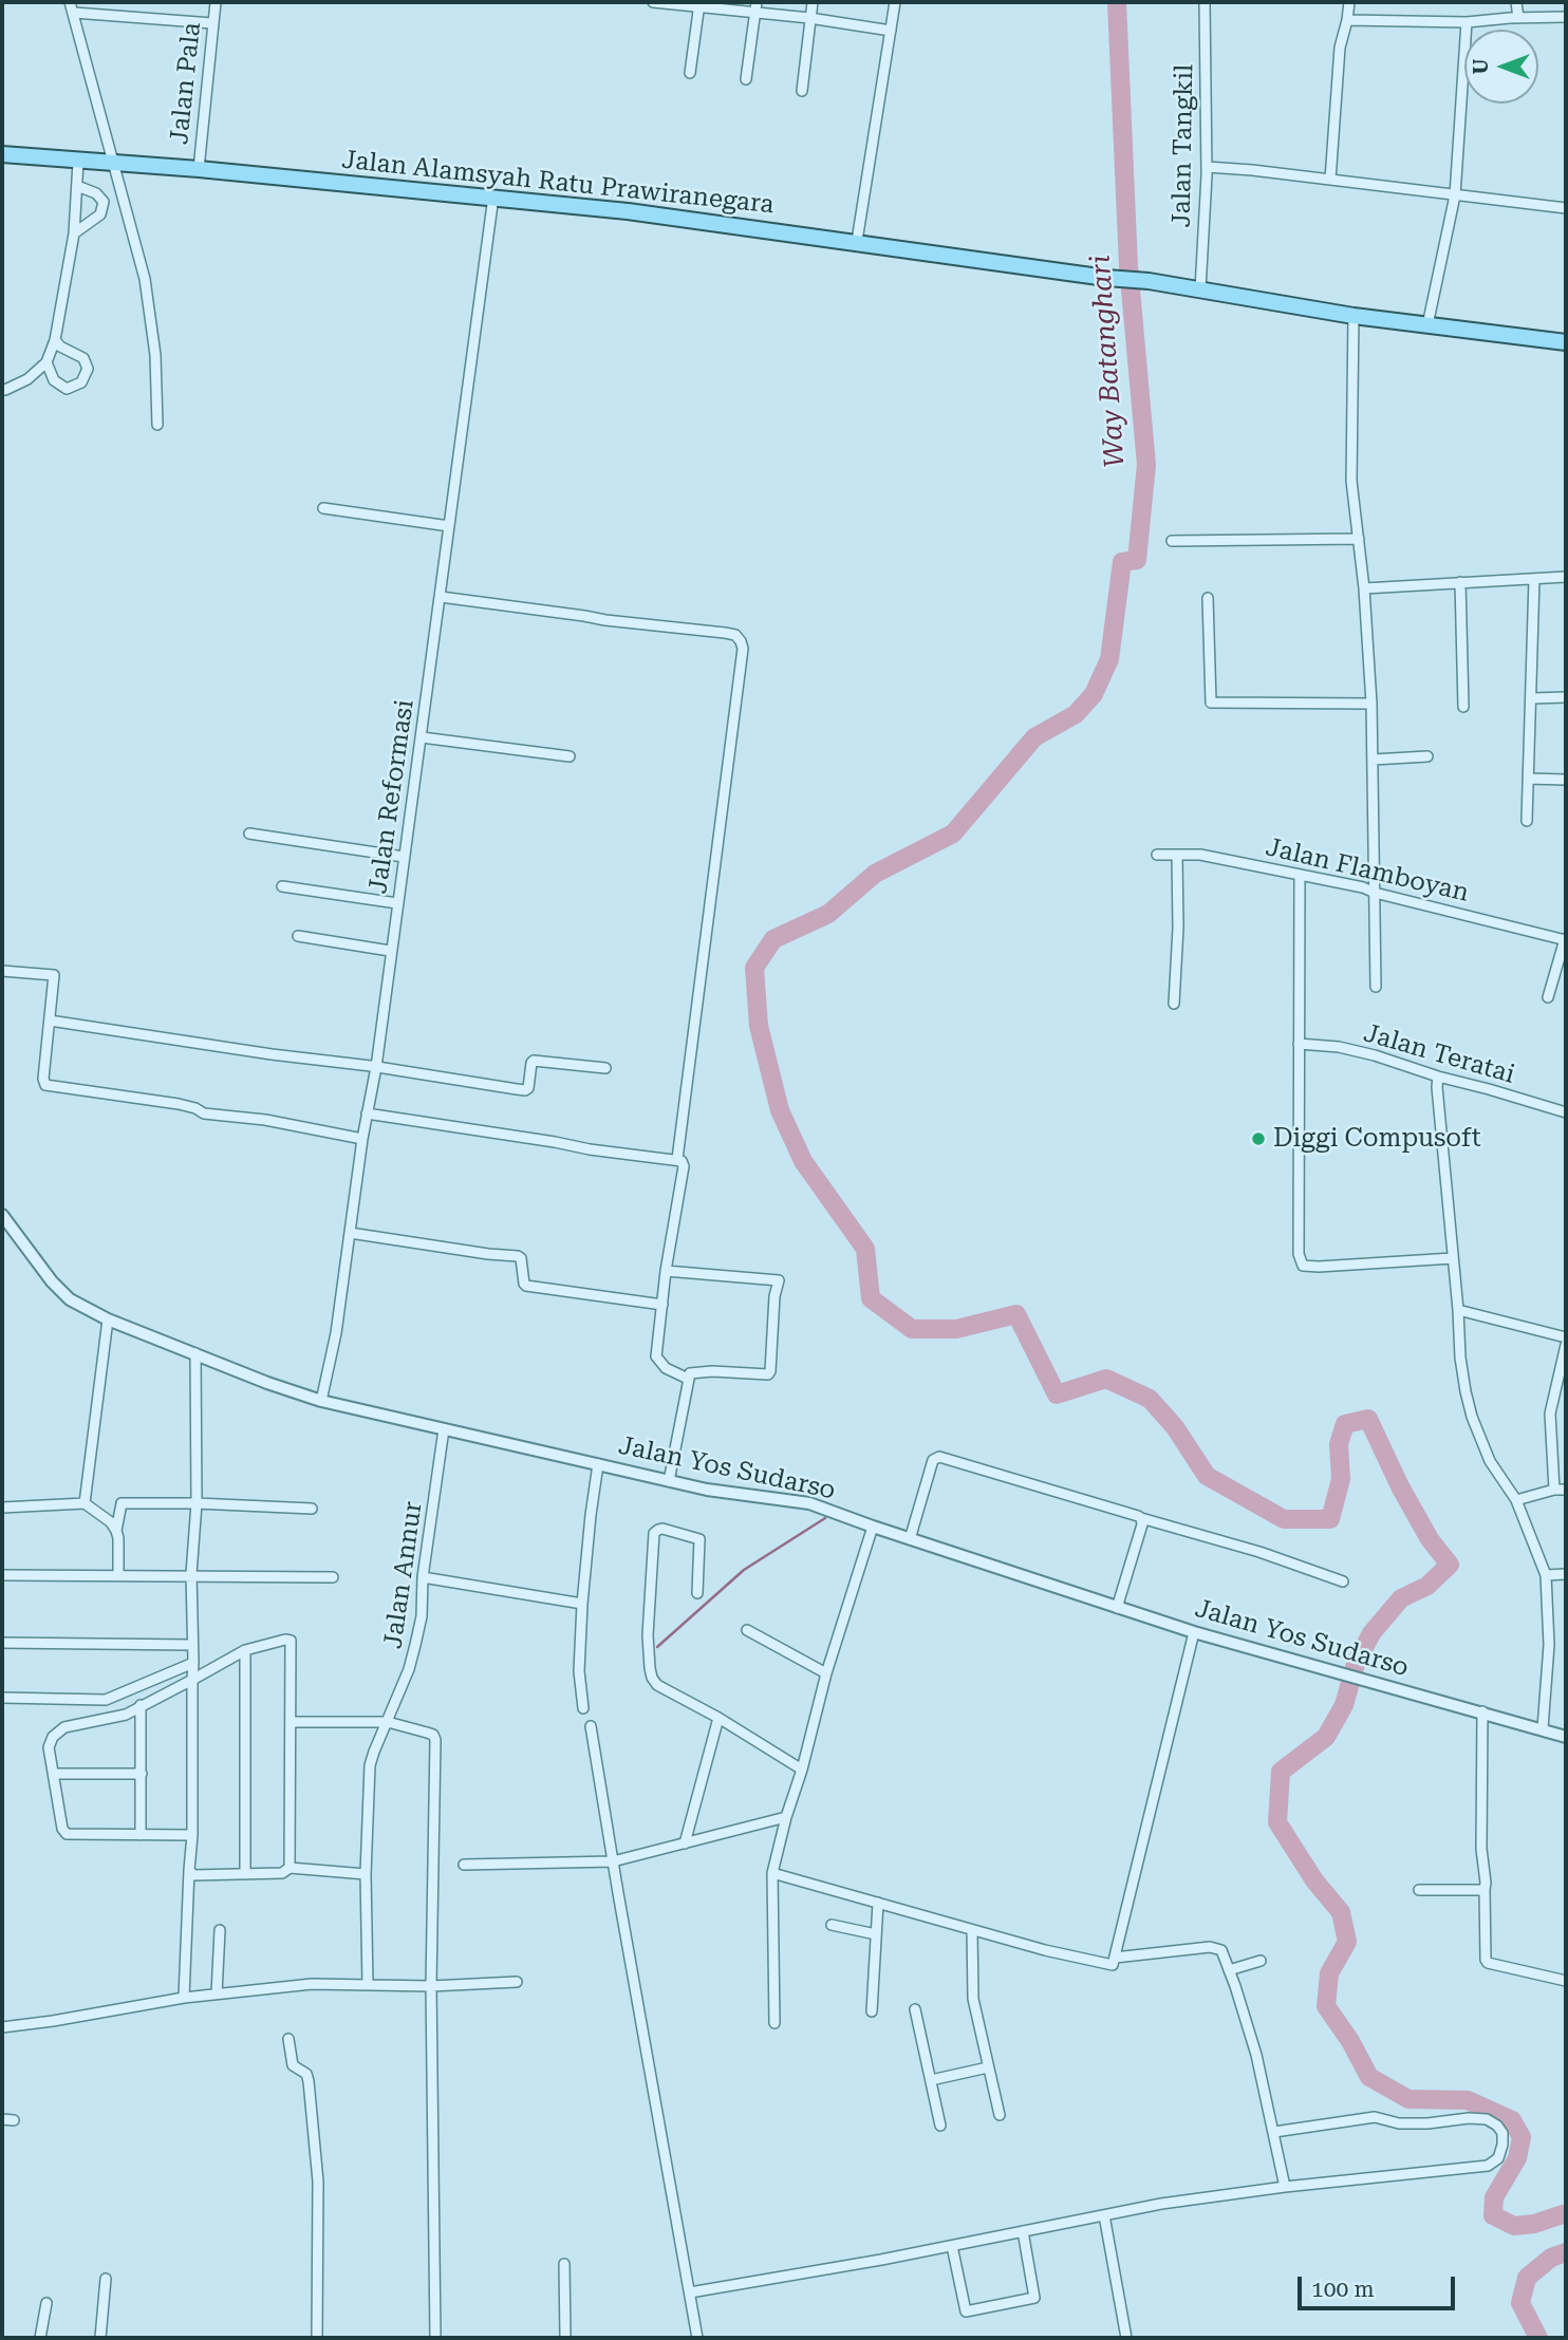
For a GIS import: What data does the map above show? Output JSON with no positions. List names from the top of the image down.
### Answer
{
  "streets": {
    "main road": ["Jalan Alamsyah Ratu Prawiranegara"],
    "street": [
      "Jalan Pala",
      "Jalan Tangkil",
      "Jalan Reformasi",
      "Jalan Flamboyan",
      "Jalan Teratai",
      "Jalan Yos Sudarso",
      "Jalan Annur"
    ]
  },
  "crossings": [
    ["Jalan Pala", "Jalan Alamsyah Ratu Prawiranegara"],
    ["Jalan Tangkil", "Jalan Alamsyah Ratu Prawiranegara"],
    ["Jalan Alamsyah Ratu Prawiranegara", "Jalan Reformasi"],
    ["Jalan Reformasi", "Jalan Yos Sudarso"],
    ["Jalan Yos Sudarso", "Jalan Annur"]
  ],
  "water": ["Way Batanghari"],
  "places": ["Diggi Compusoft"],
  "scale_bar": "100 m",
  "north": "left"
}
